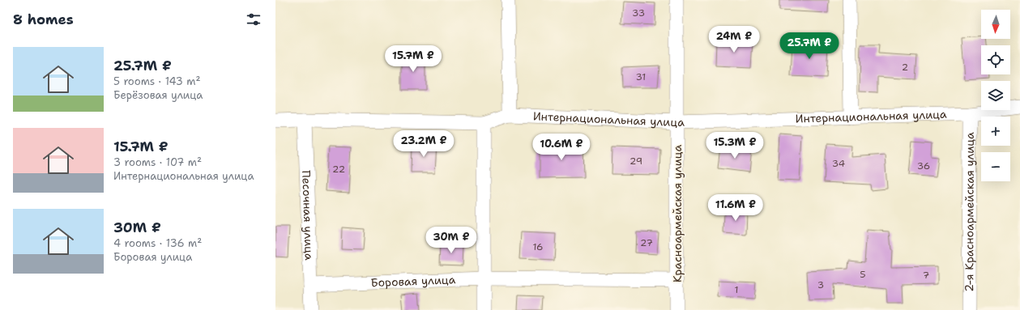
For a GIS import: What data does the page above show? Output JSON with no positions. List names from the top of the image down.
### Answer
{
  "streets": {
    "street": [
      "Интернациональная улица",
      "2-я Красноармейская улица",
      "Красноармейская улица",
      "Песочная улица",
      "Боровая улица"
    ]
  },
  "crossings": [
    ["Интернациональная улица", "2-я Красноармейская улица"],
    ["Интернациональная улица", "Красноармейская улица"],
    ["Интернациональная улица", "Песочная улица"],
    ["Красноармейская улица", "Боровая улица"],
    ["Песочная улица", "Боровая улица"]
  ],
  "house_numbers": [
    "33",
    "2",
    "31",
    "29",
    "34",
    "36",
    "22",
    "27",
    "16",
    "5",
    "7",
    "3",
    "1"
  ],
  "north": "bottom",
  "page": {
    "heading": "8 homes",
    "map_buttons": ["+", "−"],
    "price": [
      "24M ₽",
      "25.7M ₽",
      "15.7M ₽",
      "23.2M ₽",
      "15.3M ₽",
      "10.6M ₽",
      "11.6M ₽",
      "30M ₽"
    ],
    "list": [
      {
        "name": "25.7M ₽",
        "note": "5 rooms · 143 m² · Берёзовая улица"
      },
      {
        "name": "15.7M ₽",
        "note": "3 rooms · 107 m² · Интернациональная улица"
      },
      {
        "name": "30M ₽",
        "note": "4 rooms · 136 m² · Боровая улица"
      }
    ]
  }
}
